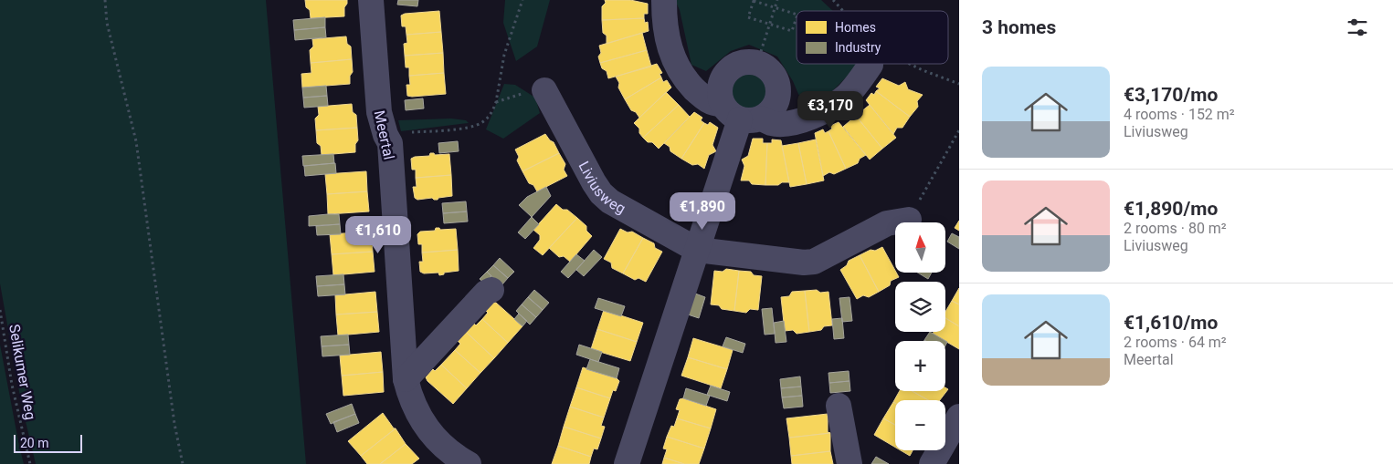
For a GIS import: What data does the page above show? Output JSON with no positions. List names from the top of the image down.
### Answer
{
  "streets": {
    "street": ["Meertal", "Liviusweg"],
    "path": ["Selikumer Weg"]
  },
  "legend": ["Homes", "Industry"],
  "scale_bar": "20 m",
  "north": "top",
  "page": {
    "heading": "3 homes",
    "list": [
      {
        "name": "€3,170/mo",
        "note": "4 rooms · 152 m² · Liviusweg"
      },
      {
        "name": "€1,890/mo",
        "note": "2 rooms · 80 m² · Liviusweg"
      },
      {
        "name": "€1,610/mo",
        "note": "2 rooms · 64 m² · Meertal"
      }
    ],
    "price": ["€3,170", "€1,890", "€1,610"],
    "map_buttons": ["+", "−"],
    "scale": "20 m"
  }
}
